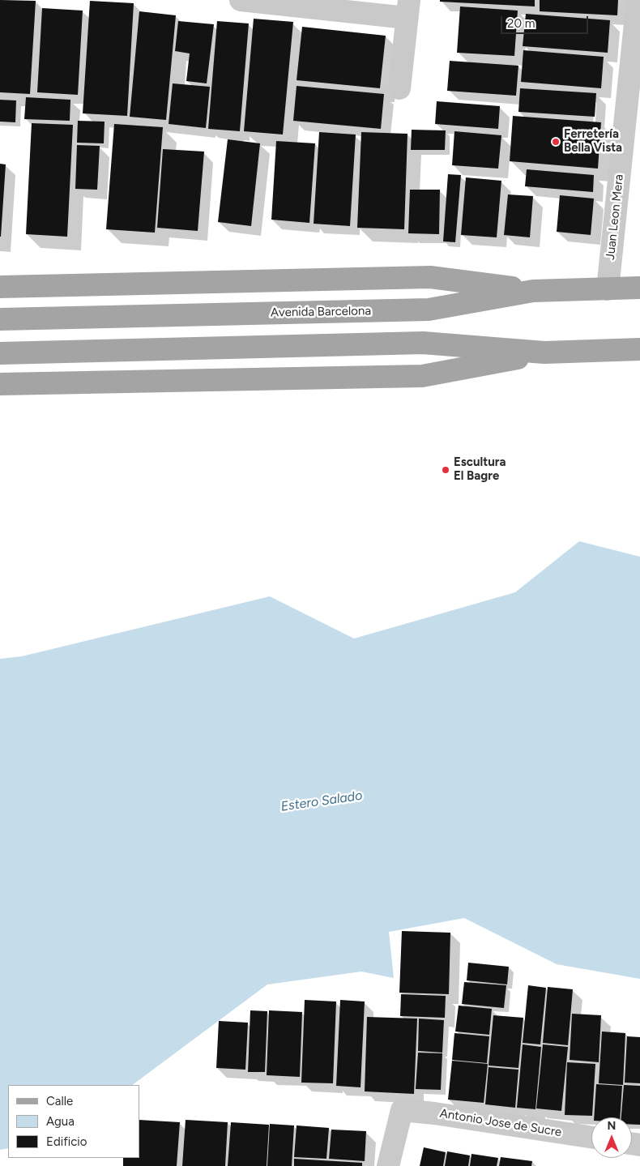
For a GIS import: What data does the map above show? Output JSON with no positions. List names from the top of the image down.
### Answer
{
  "streets": {
    "main road": ["Avenida Barcelona"],
    "street": ["Juan Leon Mera", "Antonio Jose de Sucre"]
  },
  "crossings": [
    ["Juan Leon Mera", "Avenida Barcelona"]
  ],
  "water": ["Estero Salado"],
  "places": ["Ferretería Bella Vista", "Escultura El Bagre"],
  "legend": ["Calle", "Agua", "Edificio"],
  "scale_bar": "20 m",
  "north": "top"
}
